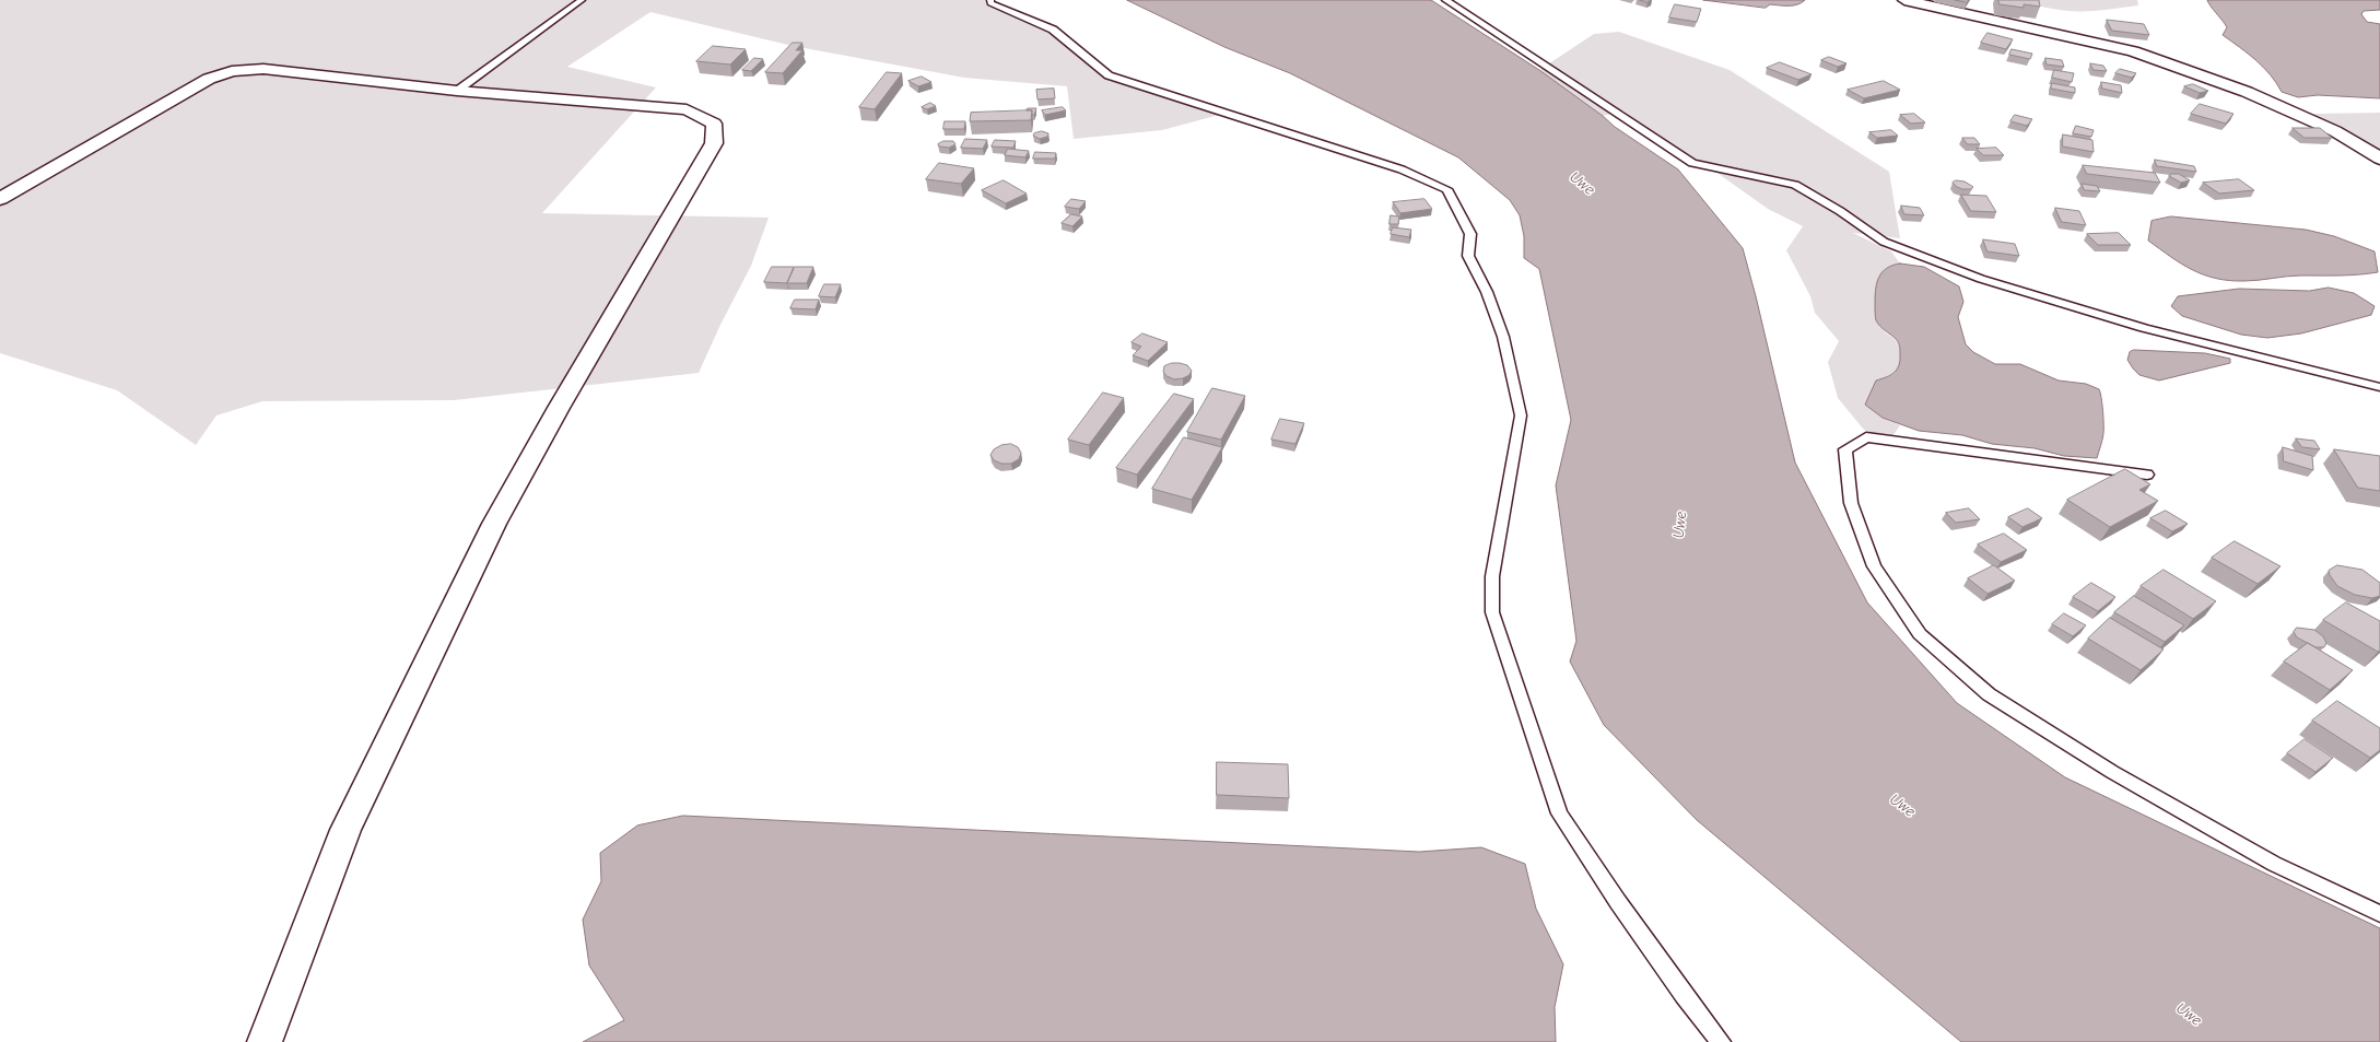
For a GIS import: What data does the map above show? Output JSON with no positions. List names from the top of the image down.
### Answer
{
  "water": ["Uwe"]
}
